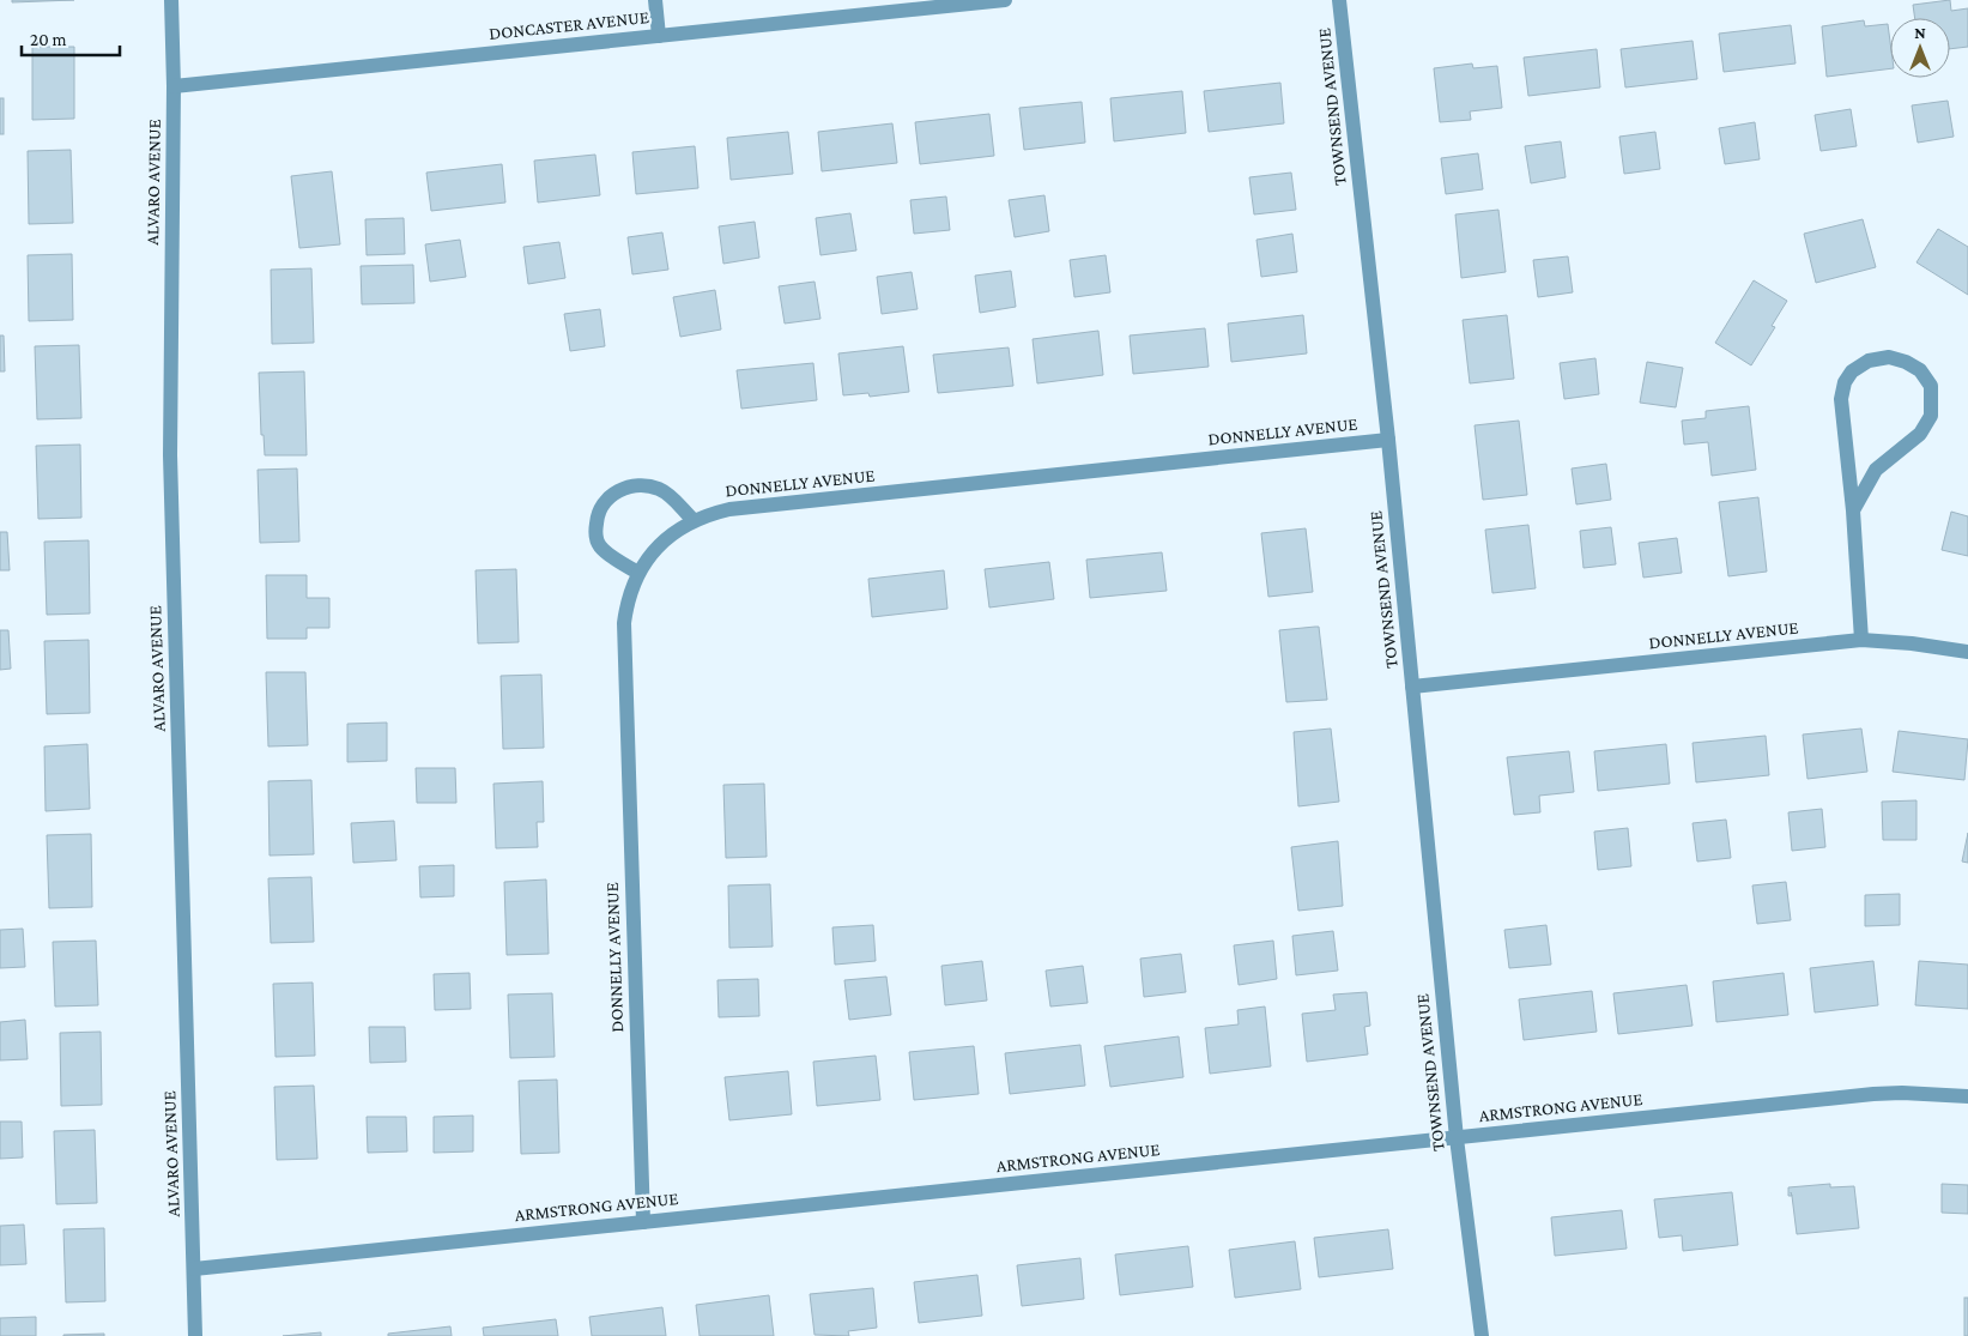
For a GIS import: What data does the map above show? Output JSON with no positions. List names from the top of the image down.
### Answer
{
  "streets": {
    "street": [
      "DONCASTER AVENUE",
      "TOWNSEND AVENUE",
      "ALVARO AVENUE",
      "DONNELLY AVENUE",
      "ARMSTRONG AVENUE"
    ]
  },
  "crossings": [
    ["DONCASTER AVENUE", "ALVARO AVENUE"],
    ["TOWNSEND AVENUE", "DONNELLY AVENUE"],
    ["TOWNSEND AVENUE", "ARMSTRONG AVENUE"],
    ["ALVARO AVENUE", "ARMSTRONG AVENUE"],
    ["DONNELLY AVENUE", "ARMSTRONG AVENUE"]
  ],
  "scale_bar": "20 m",
  "north": "top"
}
